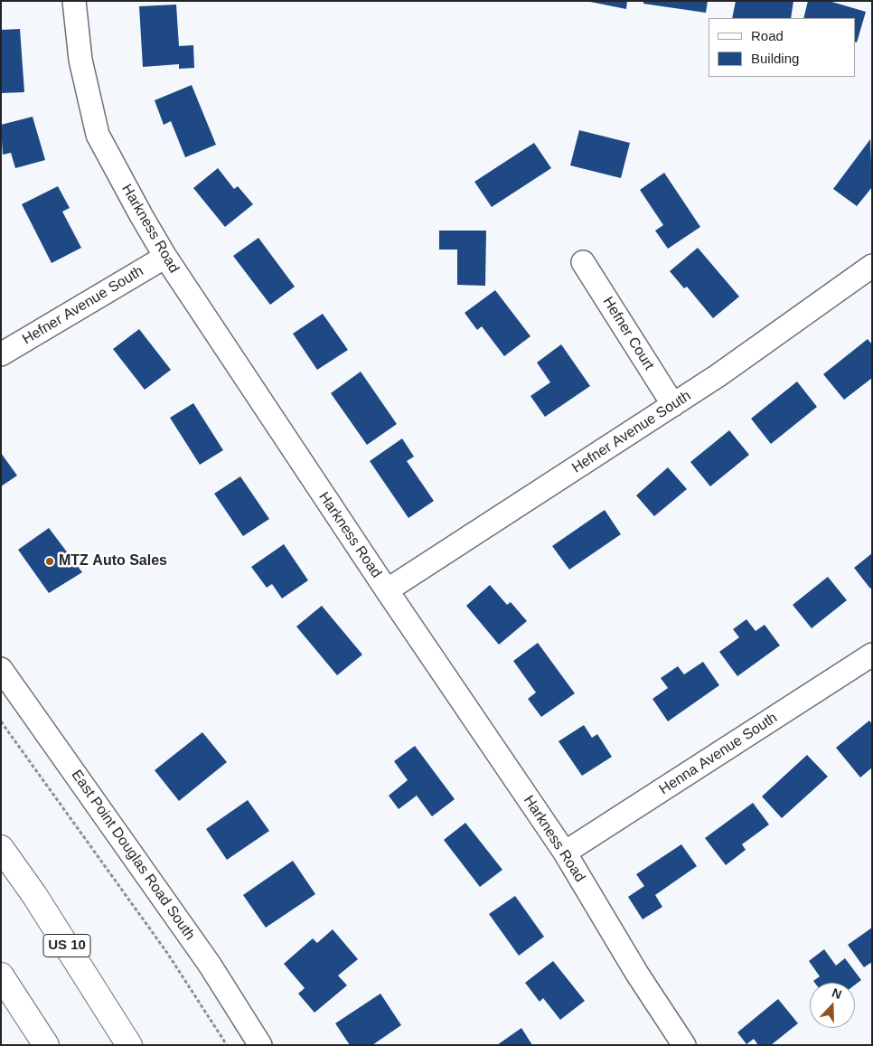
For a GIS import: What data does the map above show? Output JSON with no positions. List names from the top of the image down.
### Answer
{
  "streets": {
    "highway": ["US 10"],
    "street": [
      "Harkness Road",
      "Hefner Avenue South",
      "Hefner Court",
      "Henna Avenue South",
      "East Point Douglas Road South"
    ]
  },
  "crossings": [
    ["Harkness Road", "Hefner Avenue South"],
    ["Harkness Road", "Henna Avenue South"],
    ["Hefner Avenue South", "Hefner Court"]
  ],
  "places": ["MTZ Auto Sales"],
  "legend": ["Road", "Building"],
  "north": "top"
}
